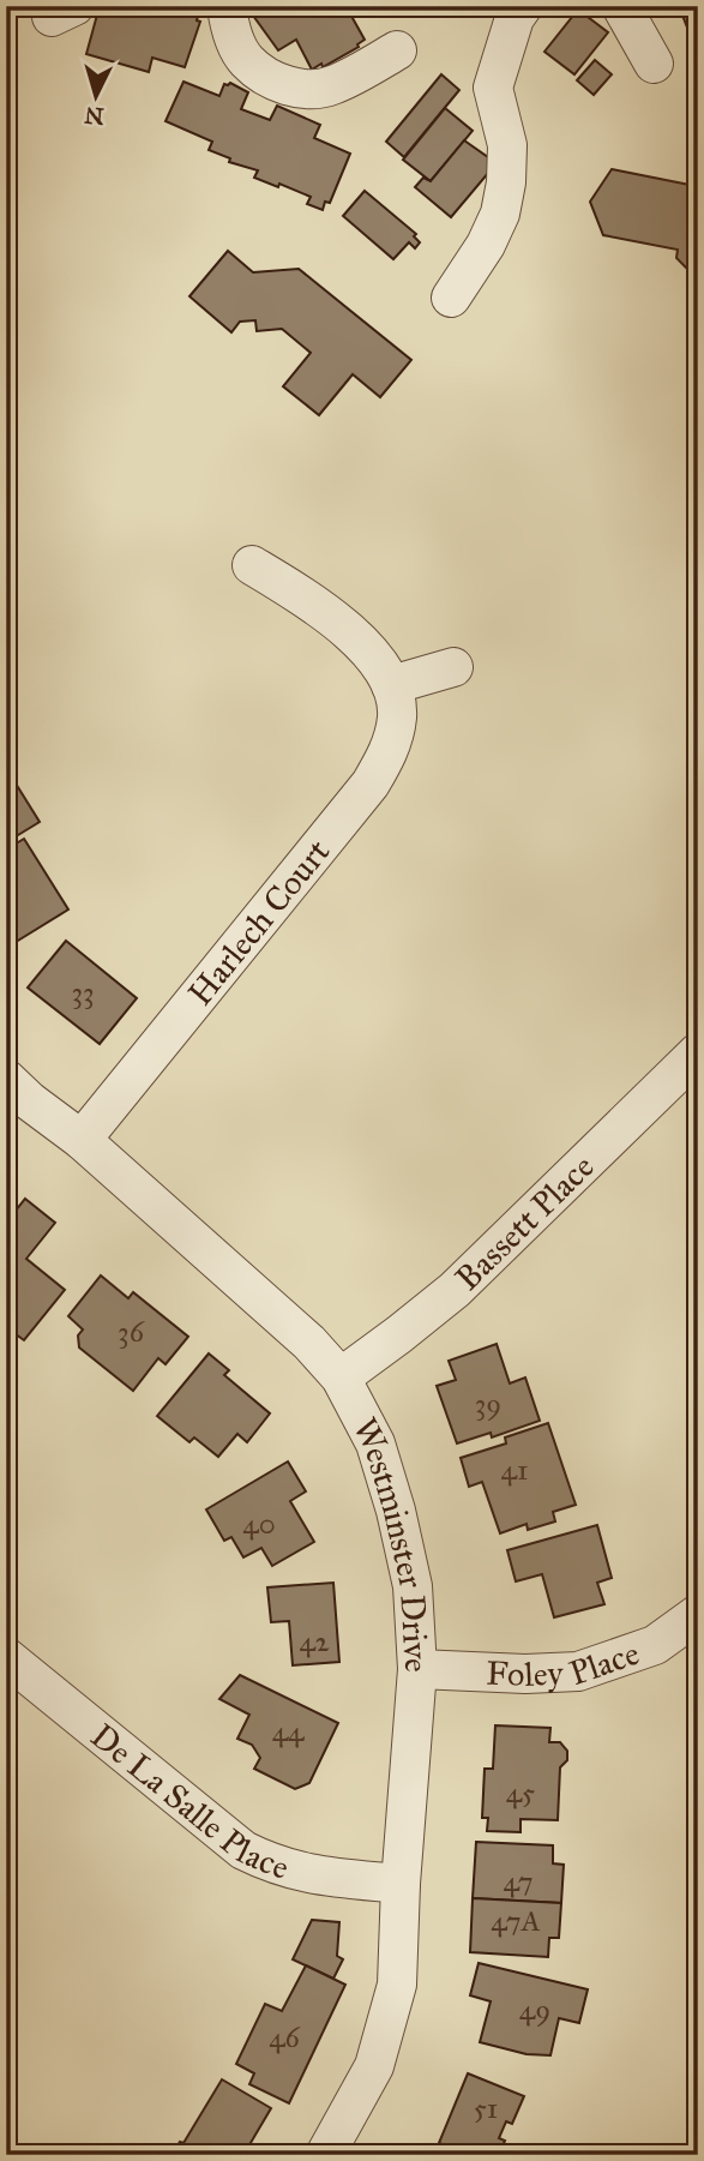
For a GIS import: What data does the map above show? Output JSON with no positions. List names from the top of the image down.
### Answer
{
  "streets": {
    "street": [
      "Harlech Court",
      "Bassett Place",
      "Westminster Drive",
      "Foley Place",
      "De La Salle Place"
    ]
  },
  "crossings": [
    ["Harlech Court", "Westminster Drive"],
    ["Bassett Place", "Westminster Drive"],
    ["Westminster Drive", "Foley Place"],
    ["Westminster Drive", "De La Salle Place"]
  ],
  "house_numbers": [
    "33",
    "36",
    "39",
    "41",
    "40",
    "42",
    "44",
    "45",
    "47",
    "47A",
    "49",
    "46",
    "51"
  ],
  "north": "bottom"
}
